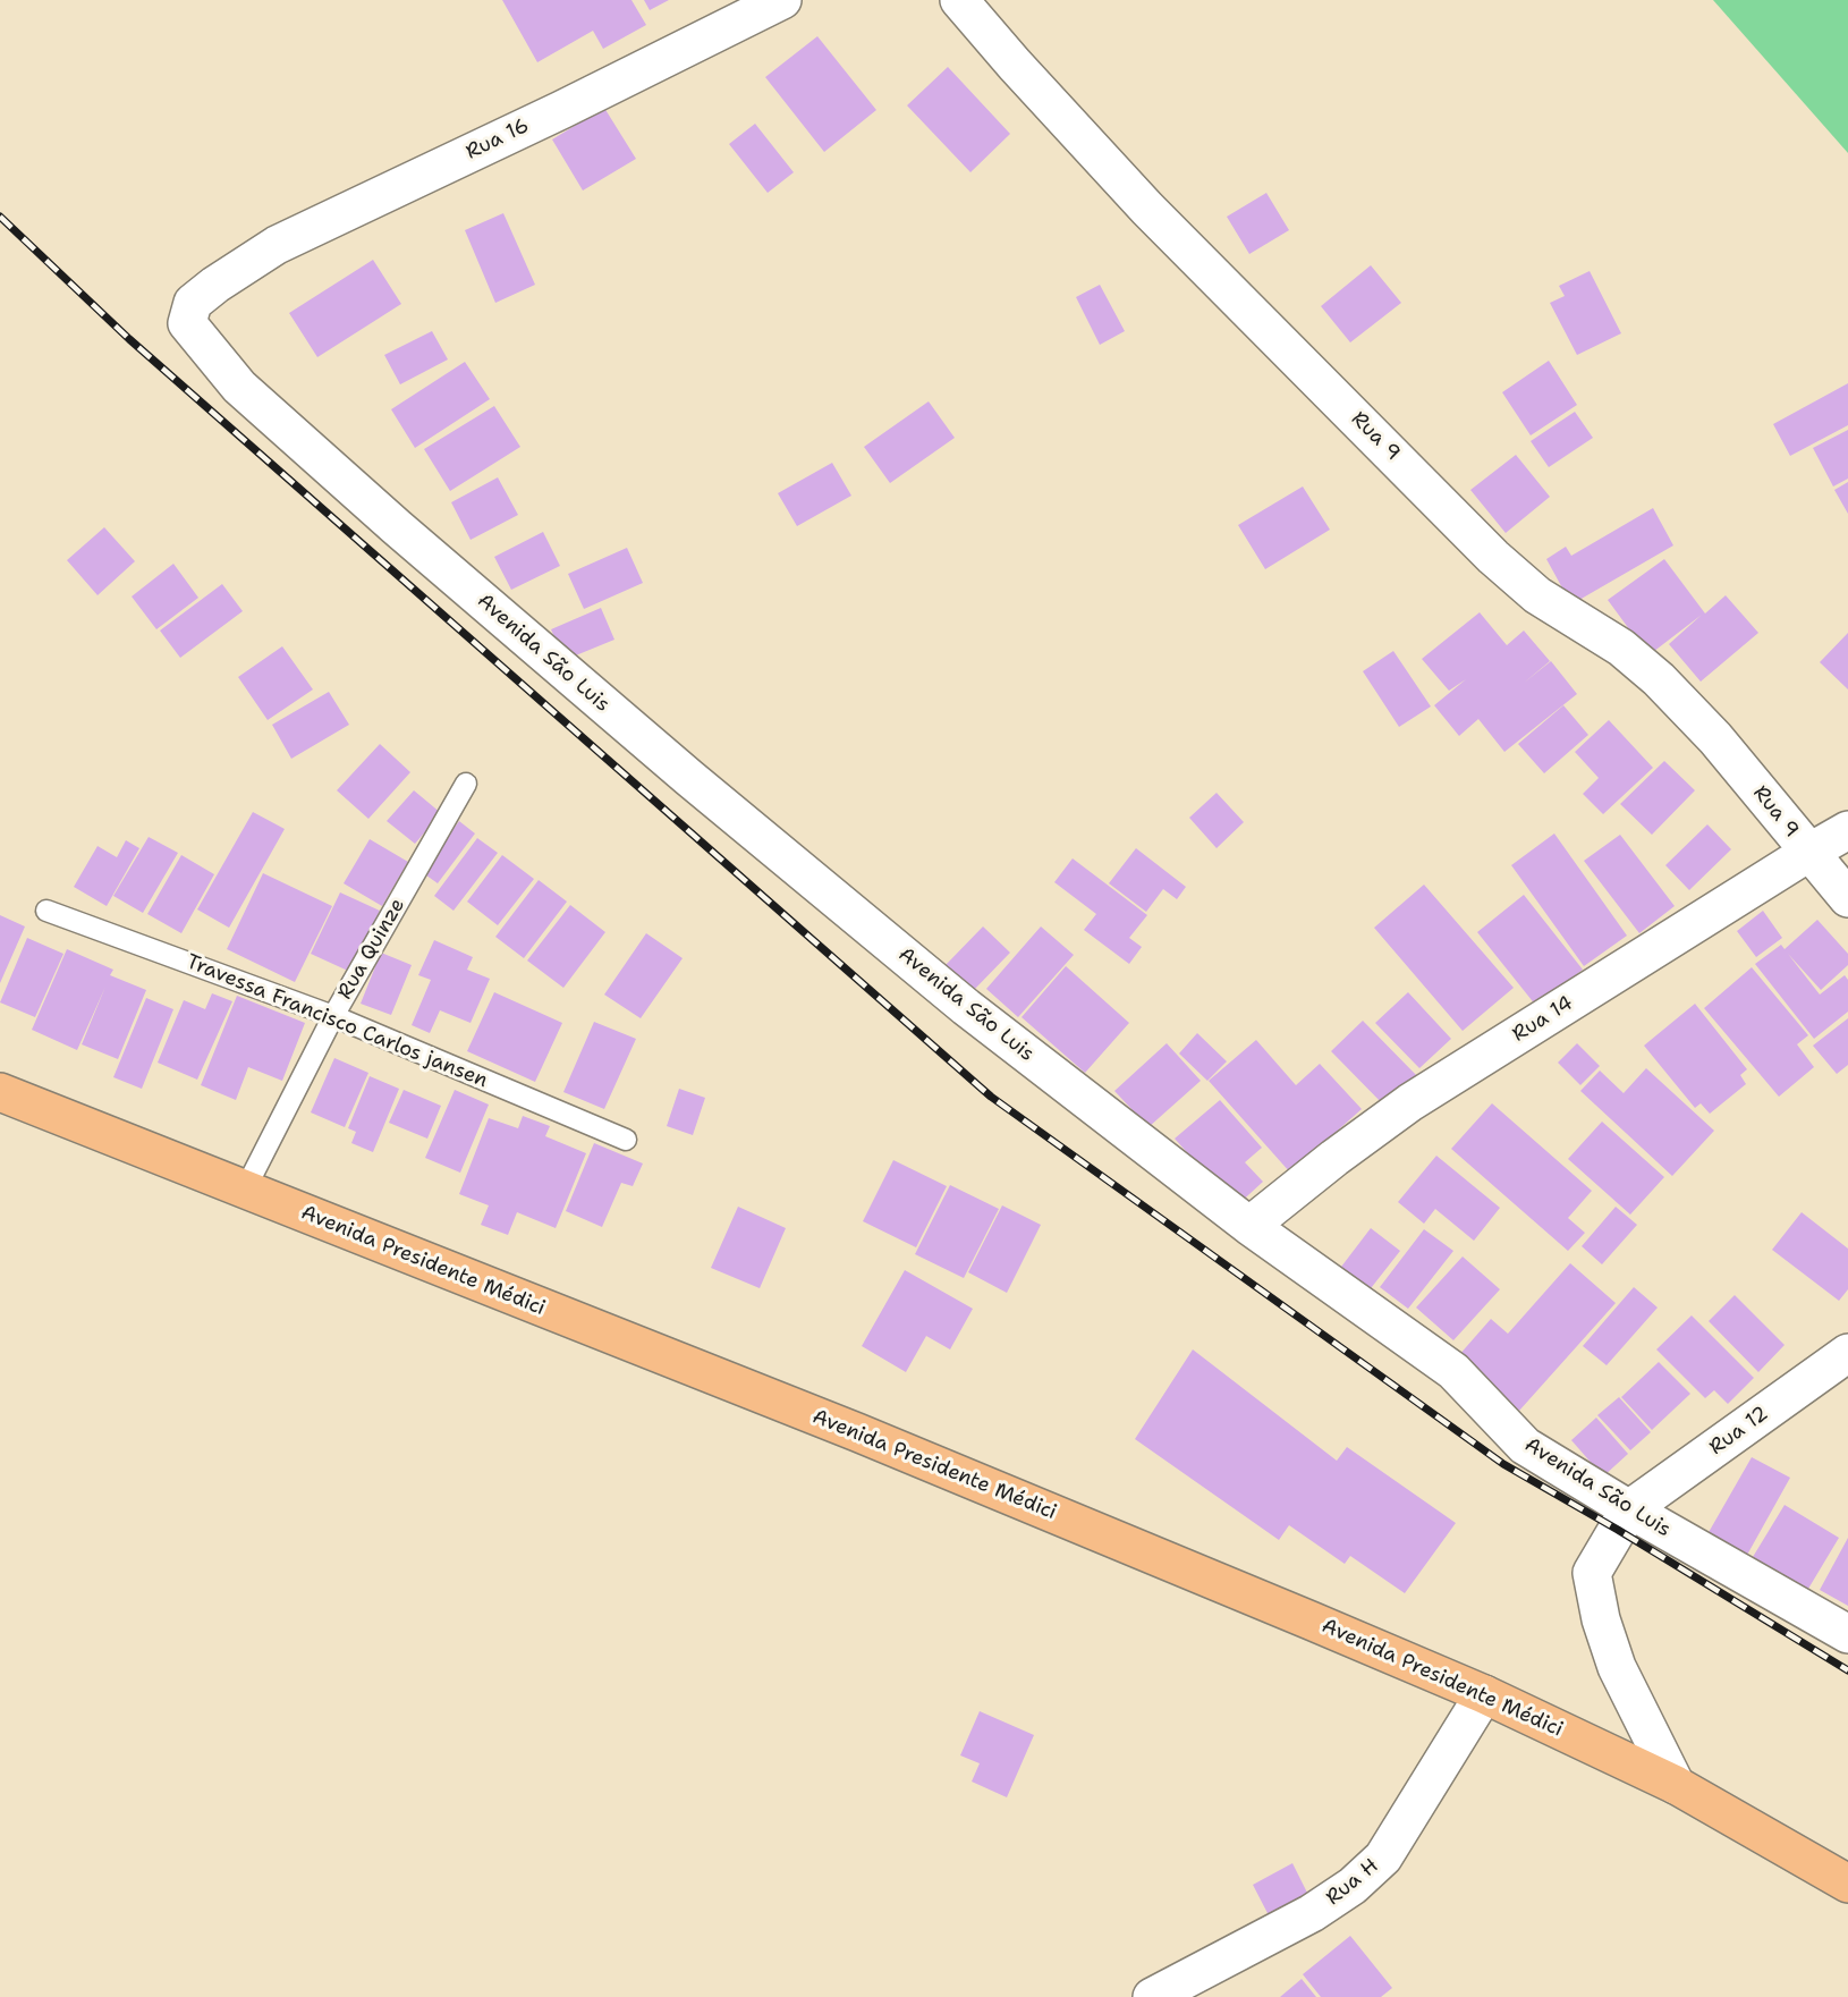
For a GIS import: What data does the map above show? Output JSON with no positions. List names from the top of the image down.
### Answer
{
  "streets": {
    "main road": ["Avenida Presidente Médici"],
    "street": [
      "Rua 16",
      "Rua 9",
      "Avenida São Luis",
      "Rua 14",
      "Rua 12",
      "Rua H"
    ],
    "lane": ["Rua Quinze", "Travessa Francisco Carlos jansen"]
  },
  "crossings": [
    ["Rua 16", "Avenida São Luis"],
    ["Rua 9", "Rua 14"],
    ["Avenida São Luis", "Rua 14"],
    ["Avenida São Luis", "Rua 12"],
    ["Rua Quinze", "Travessa Francisco Carlos jansen"],
    ["Rua Quinze", "Avenida Presidente Médici"],
    ["Avenida Presidente Médici", "Rua H"]
  ]
}
